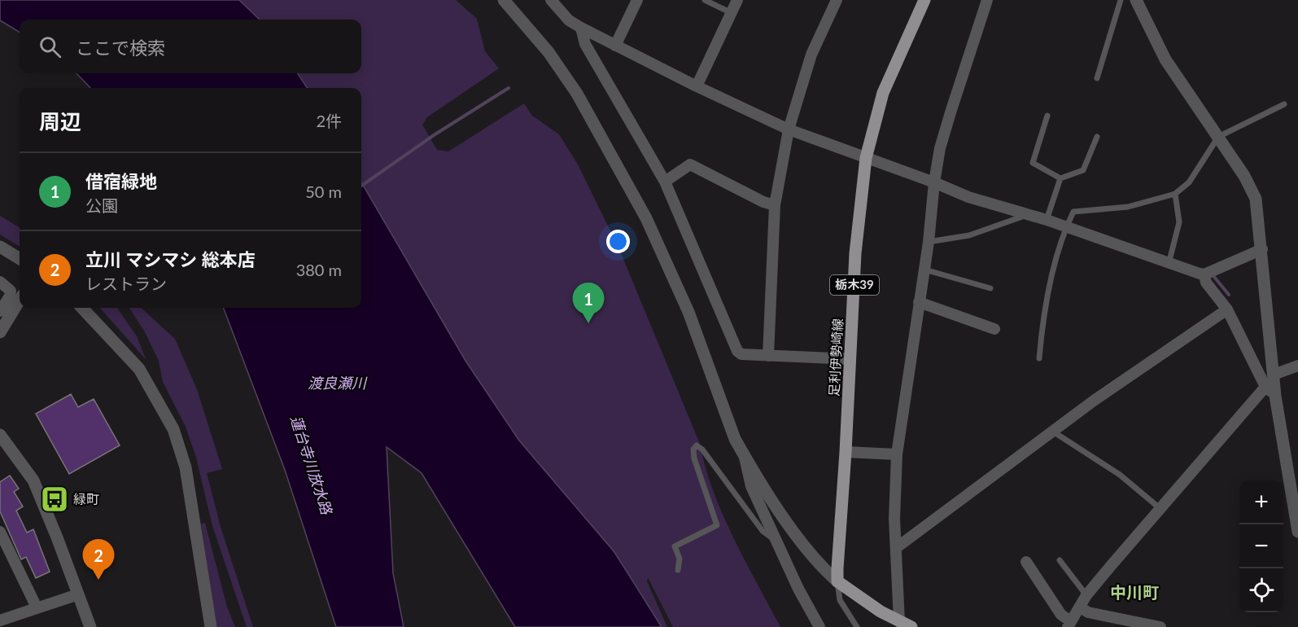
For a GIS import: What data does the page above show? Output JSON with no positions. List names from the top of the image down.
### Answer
{
  "streets": {
    "main road": ["栃木39", "足利伊勢崎線"]
  },
  "districts": ["中川町"],
  "water": ["渡良瀬川", "蓮台寺川放水路"],
  "places": {
    "bus stop": ["緑町"]
  },
  "page": {
    "search": "ここで検索",
    "heading": ["周辺", "2件"],
    "list": [
      {
        "mark": "1",
        "name": "借宿緑地",
        "note": "公園",
        "value": "50 m"
      },
      {
        "mark": "2",
        "name": "立川 マシマシ 総本店",
        "note": "レストラン",
        "value": "380 m"
      }
    ],
    "pins": ["1", "2"],
    "map_buttons": ["+", "−"]
  }
}
